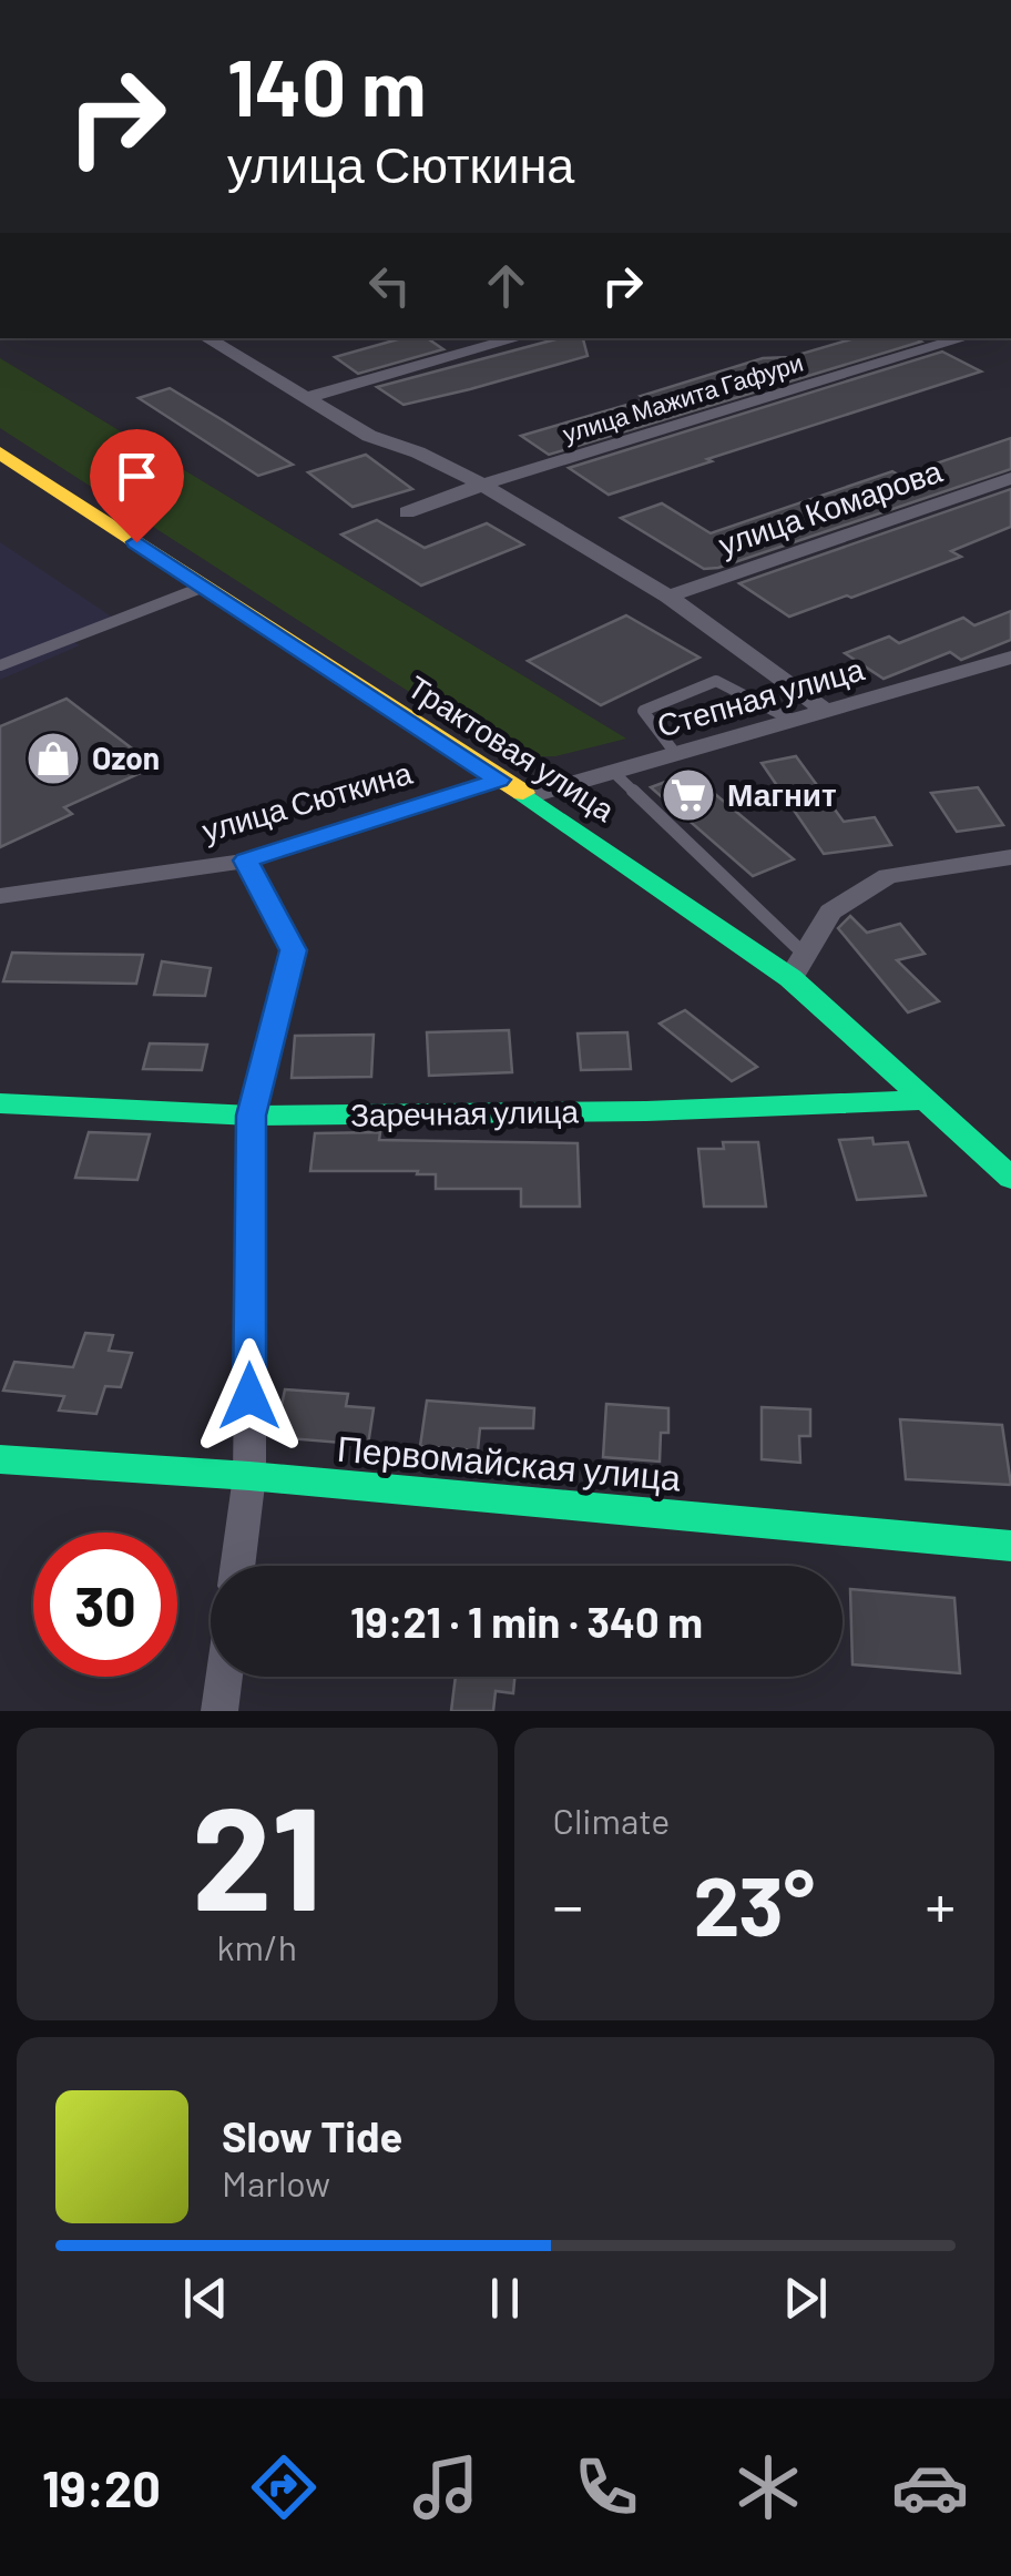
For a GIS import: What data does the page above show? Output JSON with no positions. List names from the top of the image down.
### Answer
{
  "streets": {
    "main road": ["Трактовая улица", "Заречная улица", "Первомайская улица"],
    "street": [
      "улица Мажита Гафури",
      "улица Комарова",
      "Степная улица",
      "улица Сюткина"
    ]
  },
  "crossings": [
    ["Степная улица", "Трактовая улица"],
    ["Трактовая улица", "улица Сюткина"],
    ["Трактовая улица", "Заречная улица"]
  ],
  "places": {
    "shop": ["Ozon"],
    "supermarket": ["Магнит"]
  },
  "page": {
    "turn": ["140 m", "улица Сюткина"],
    "limit": "30",
    "trip": "19:21 · 1 min · 340 m",
    "tile": [
      ["21", "km/h"],
      "Climate"
    ],
    "heat": ["−", "23°", "+"],
    "song": ["Slow Tide", "Marlow"],
    "tabs": "19:20"
  }
}
